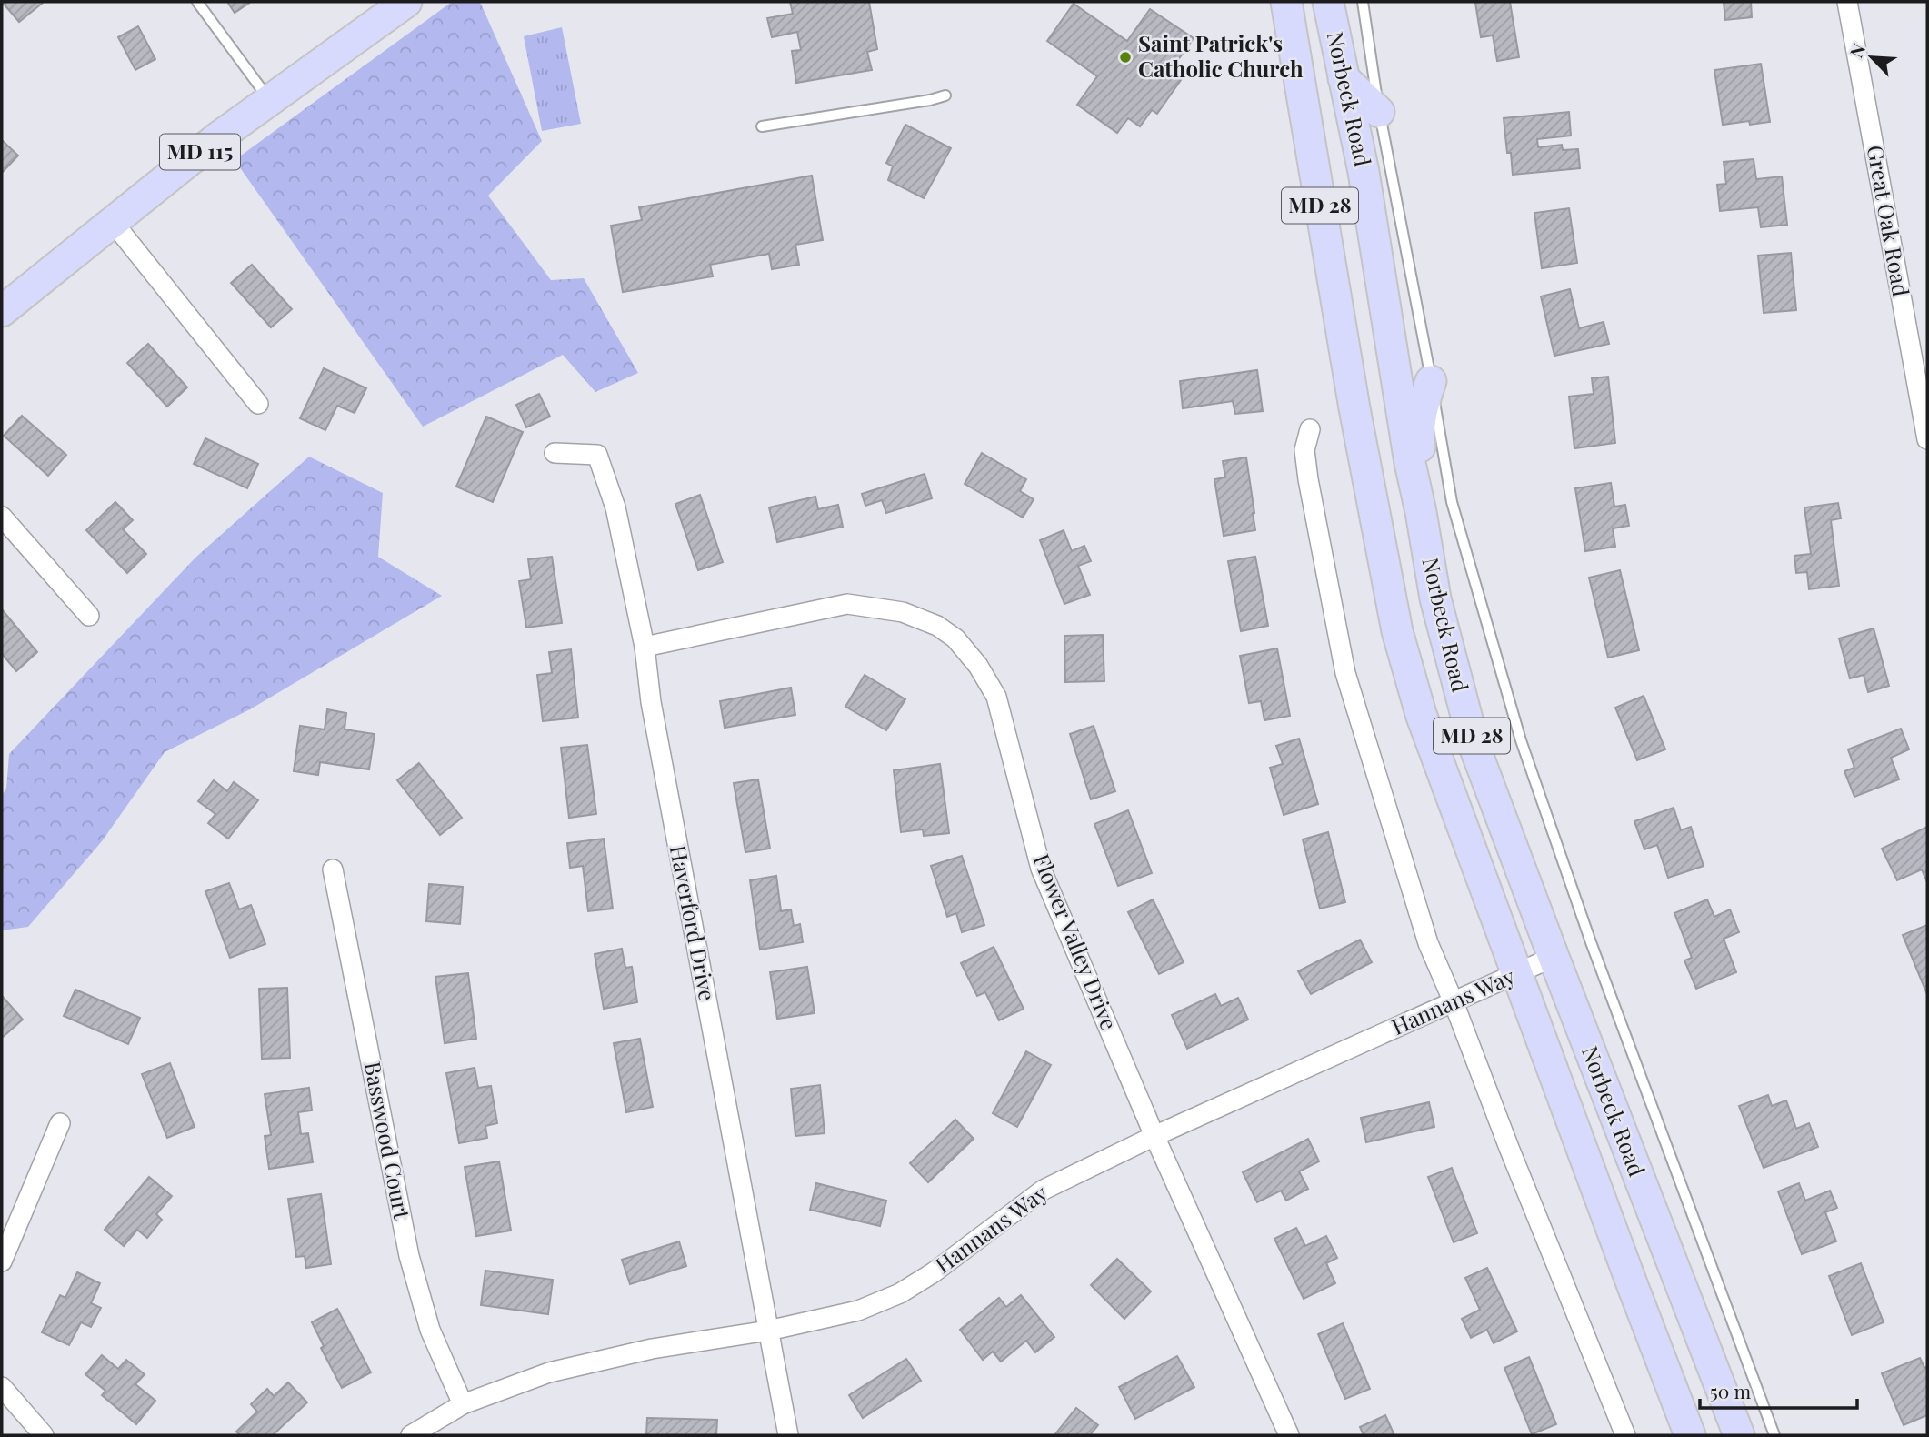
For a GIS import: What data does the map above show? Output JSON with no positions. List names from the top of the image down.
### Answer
{
  "streets": {
    "main road": ["Norbeck Road", "MD 115", "MD 28"],
    "street": [
      "Great Oak Road",
      "Haverford Drive",
      "Flower Valley Drive",
      "Hannans Way",
      "Basswood Court"
    ]
  },
  "crossings": [
    ["Norbeck Road", "Hannans Way"],
    ["Haverford Drive", "Flower Valley Drive"],
    ["Haverford Drive", "Hannans Way"],
    ["Flower Valley Drive", "Hannans Way"],
    ["Hannans Way", "Basswood Court"]
  ],
  "places": ["Saint Patrick's Catholic Church"],
  "scale_bar": "50 m",
  "north": "top left"
}
